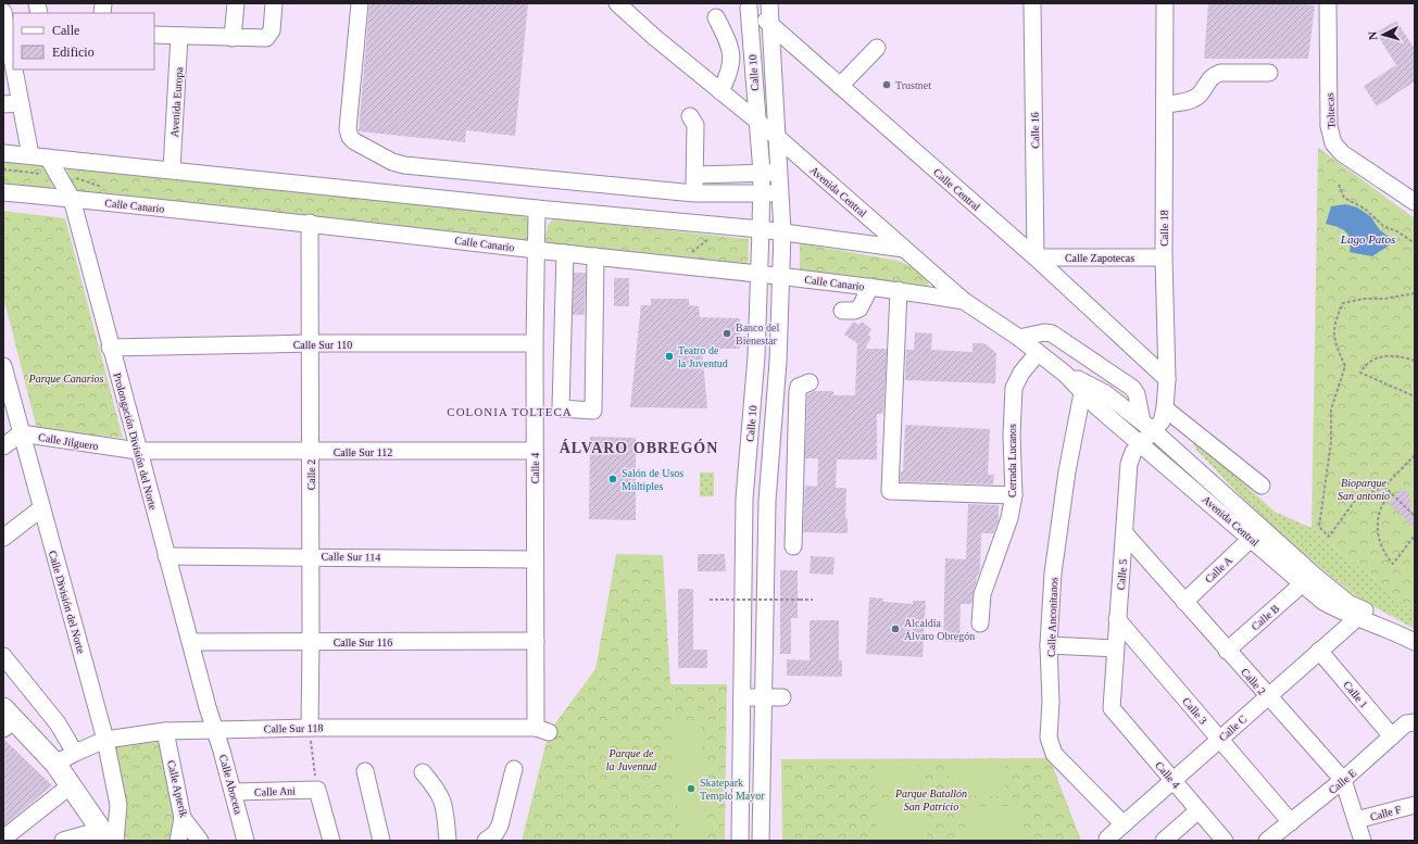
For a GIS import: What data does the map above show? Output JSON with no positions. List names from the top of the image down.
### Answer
{
  "streets": {
    "street": [
      "Calle 10",
      "Avenida Europa",
      "Toltecas",
      "Calle 16",
      "Calle Central",
      "Avenida Central",
      "Calle Canario",
      "Calle 18",
      "Calle Zapotecas",
      "Calle Sur 110",
      "Calle Jilguero",
      "Prolongación División del Norte",
      "Calle Sur 112",
      "Cerrada Lucanos",
      "Calle 4",
      "Calle 2",
      "Calle Sur 114",
      "Calle A",
      "Calle 5",
      "Calle División del Norte",
      "Calle Anconitanos",
      "Calle B",
      "Calle Sur 116",
      "Calle 1",
      "Calle 3",
      "Calle Sur 118",
      "Calle C",
      "Calle E",
      "Calle Aboceta",
      "Calle Apterik",
      "Calle Ani",
      "Calle F"
    ]
  },
  "crossings": [
    ["Calle 10", "Calle Central"],
    ["Calle 10", "Avenida Central"],
    ["Calle 10", "Calle Canario"],
    ["Calle 16", "Calle Central"],
    ["Calle 16", "Calle Zapotecas"],
    ["Calle Central", "Calle 18"],
    ["Calle Central", "Calle Zapotecas"],
    ["Avenida Central", "Calle Canario"],
    ["Avenida Central", "Calle 18"],
    ["Avenida Central", "Cerrada Lucanos"],
    ["Avenida Central", "Calle A"],
    ["Avenida Central", "Calle 5"],
    ["Avenida Central", "Calle Anconitanos"],
    ["Avenida Central", "Calle B"],
    ["Avenida Central", "Calle C"],
    ["Calle Canario", "Prolongación División del Norte"],
    ["Calle Canario", "Calle 4"],
    ["Calle Canario", "Calle 2"],
    ["Calle 18", "Calle Zapotecas"],
    ["Calle 18", "Calle 5"],
    ["Calle Sur 110", "Prolongación División del Norte"],
    ["Calle Sur 110", "Calle 4"],
    ["Calle Sur 110", "Calle 2"],
    ["Calle Jilguero", "Prolongación División del Norte"],
    ["Calle Jilguero", "Calle Sur 112"],
    ["Calle Jilguero", "Calle División del Norte"],
    ["Prolongación División del Norte", "Calle Sur 112"],
    ["Prolongación División del Norte", "Calle Sur 114"],
    ["Prolongación División del Norte", "Calle Sur 116"],
    ["Prolongación División del Norte", "Calle Sur 118"],
    ["Prolongación División del Norte", "Calle Aboceta"],
    ["Calle Sur 112", "Calle 4"],
    ["Calle Sur 112", "Calle 2"],
    ["Calle 4", "Calle Sur 114"],
    ["Calle 4", "Calle 5"],
    ["Calle 4", "Calle Sur 116"],
    ["Calle 4", "Calle Sur 118"],
    ["Calle 4", "Calle C"],
    ["Calle 2", "Calle Sur 114"],
    ["Calle 2", "Calle A"],
    ["Calle 2", "Calle 5"],
    ["Calle 2", "Calle B"],
    ["Calle 2", "Calle Sur 116"],
    ["Calle 2", "Calle Sur 118"],
    ["Calle 2", "Calle C"],
    ["Calle 2", "Calle E"],
    ["Calle 2", "Calle F"],
    ["Calle 5", "Calle 3"],
    ["Calle División del Norte", "Calle Sur 118"],
    ["Calle Anconitanos", "Calle C"],
    ["Calle 1", "Calle C"],
    ["Calle 1", "Calle E"],
    ["Calle 3", "Calle C"],
    ["Calle 3", "Calle E"],
    ["Calle Sur 118", "Calle Aboceta"],
    ["Calle Sur 118", "Calle Apterik"],
    ["Calle Aboceta", "Calle Ani"]
  ],
  "districts": ["COLONIA TOLTECA", "ÁLVARO OBREGÓN"],
  "water": ["Lago Patos"],
  "parks": [
    "Parque Canarios",
    "Bioparque San antonio",
    "Parque de la Juventud",
    "Parque Batallón San Patricio"
  ],
  "places": [
    "Trustnet",
    "Banco del Bienestar",
    "Teatro de la Juventud",
    "Salón de Usos Múltiples",
    "Alcaldía Álvaro Obregón",
    "Skatepark Templo Mayor"
  ],
  "legend": ["Calle", "Edificio"],
  "north": "left"
}
